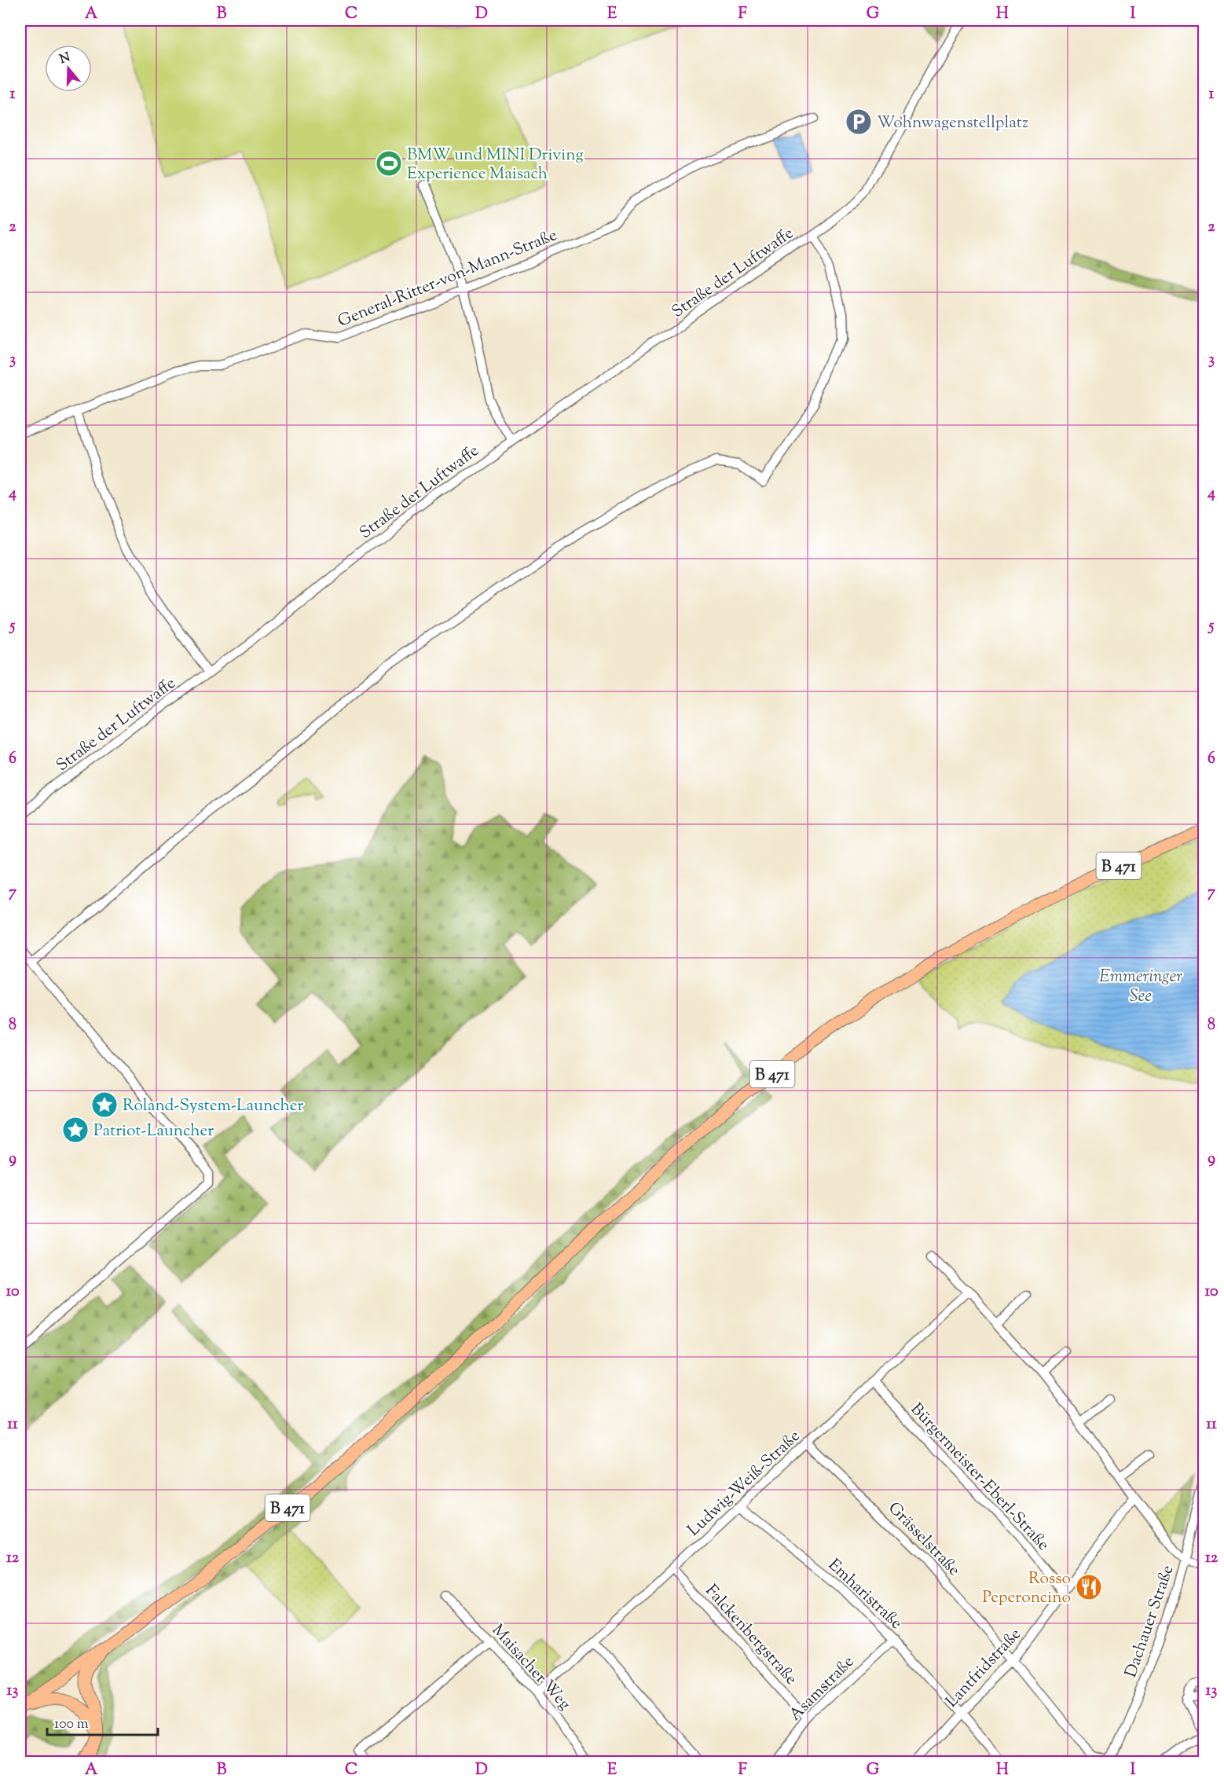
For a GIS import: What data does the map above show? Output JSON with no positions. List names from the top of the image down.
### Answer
{
  "streets": {
    "highway": ["B 471"],
    "street": [
      "Straße der Luftwaffe",
      "General-Ritter-von-Mann-Straße",
      "Bürgermeister-Eberl-Straße",
      "Ludwig-Weiß-Straße",
      "Grässelstraße",
      "Emharistraße",
      "Dachauer Straße",
      "Falckenbergstraße",
      "Maisacher Weg",
      "Lantfridstraße",
      "Asamstraße"
    ]
  },
  "crossings": [
    ["Bürgermeister-Eberl-Straße", "Ludwig-Weiß-Straße"],
    ["Bürgermeister-Eberl-Straße", "Lantfridstraße"],
    ["Ludwig-Weiß-Straße", "Grässelstraße"],
    ["Ludwig-Weiß-Straße", "Emharistraße"],
    ["Ludwig-Weiß-Straße", "Falckenbergstraße"],
    ["Ludwig-Weiß-Straße", "Maisacher Weg"],
    ["Grässelstraße", "Dachauer Straße"],
    ["Grässelstraße", "Lantfridstraße"],
    ["Emharistraße", "Lantfridstraße"],
    ["Emharistraße", "Asamstraße"],
    ["Falckenbergstraße", "Asamstraße"]
  ],
  "water": ["Emmeringer See"],
  "places": {
    "parking": ["Wohnwagenstellplatz"],
    "sports": ["BMW und MINI Driving Experience Maisach"],
    "place": ["Roland-System-Launcher", "Patriot-Launcher"],
    "restaurant": ["Rosso Peperoncino"]
  },
  "scale_bar": "100 m",
  "north": "top",
  "grid": {
    "columns": [
      "A",
      "B",
      "C",
      "D",
      "E",
      "F",
      "G",
      "H",
      "I"
    ],
    "rows": [
      "1",
      "2",
      "3",
      "4",
      "5",
      "6",
      "7",
      "8",
      "9",
      "10",
      "11",
      "12",
      "13"
    ]
  }
}
